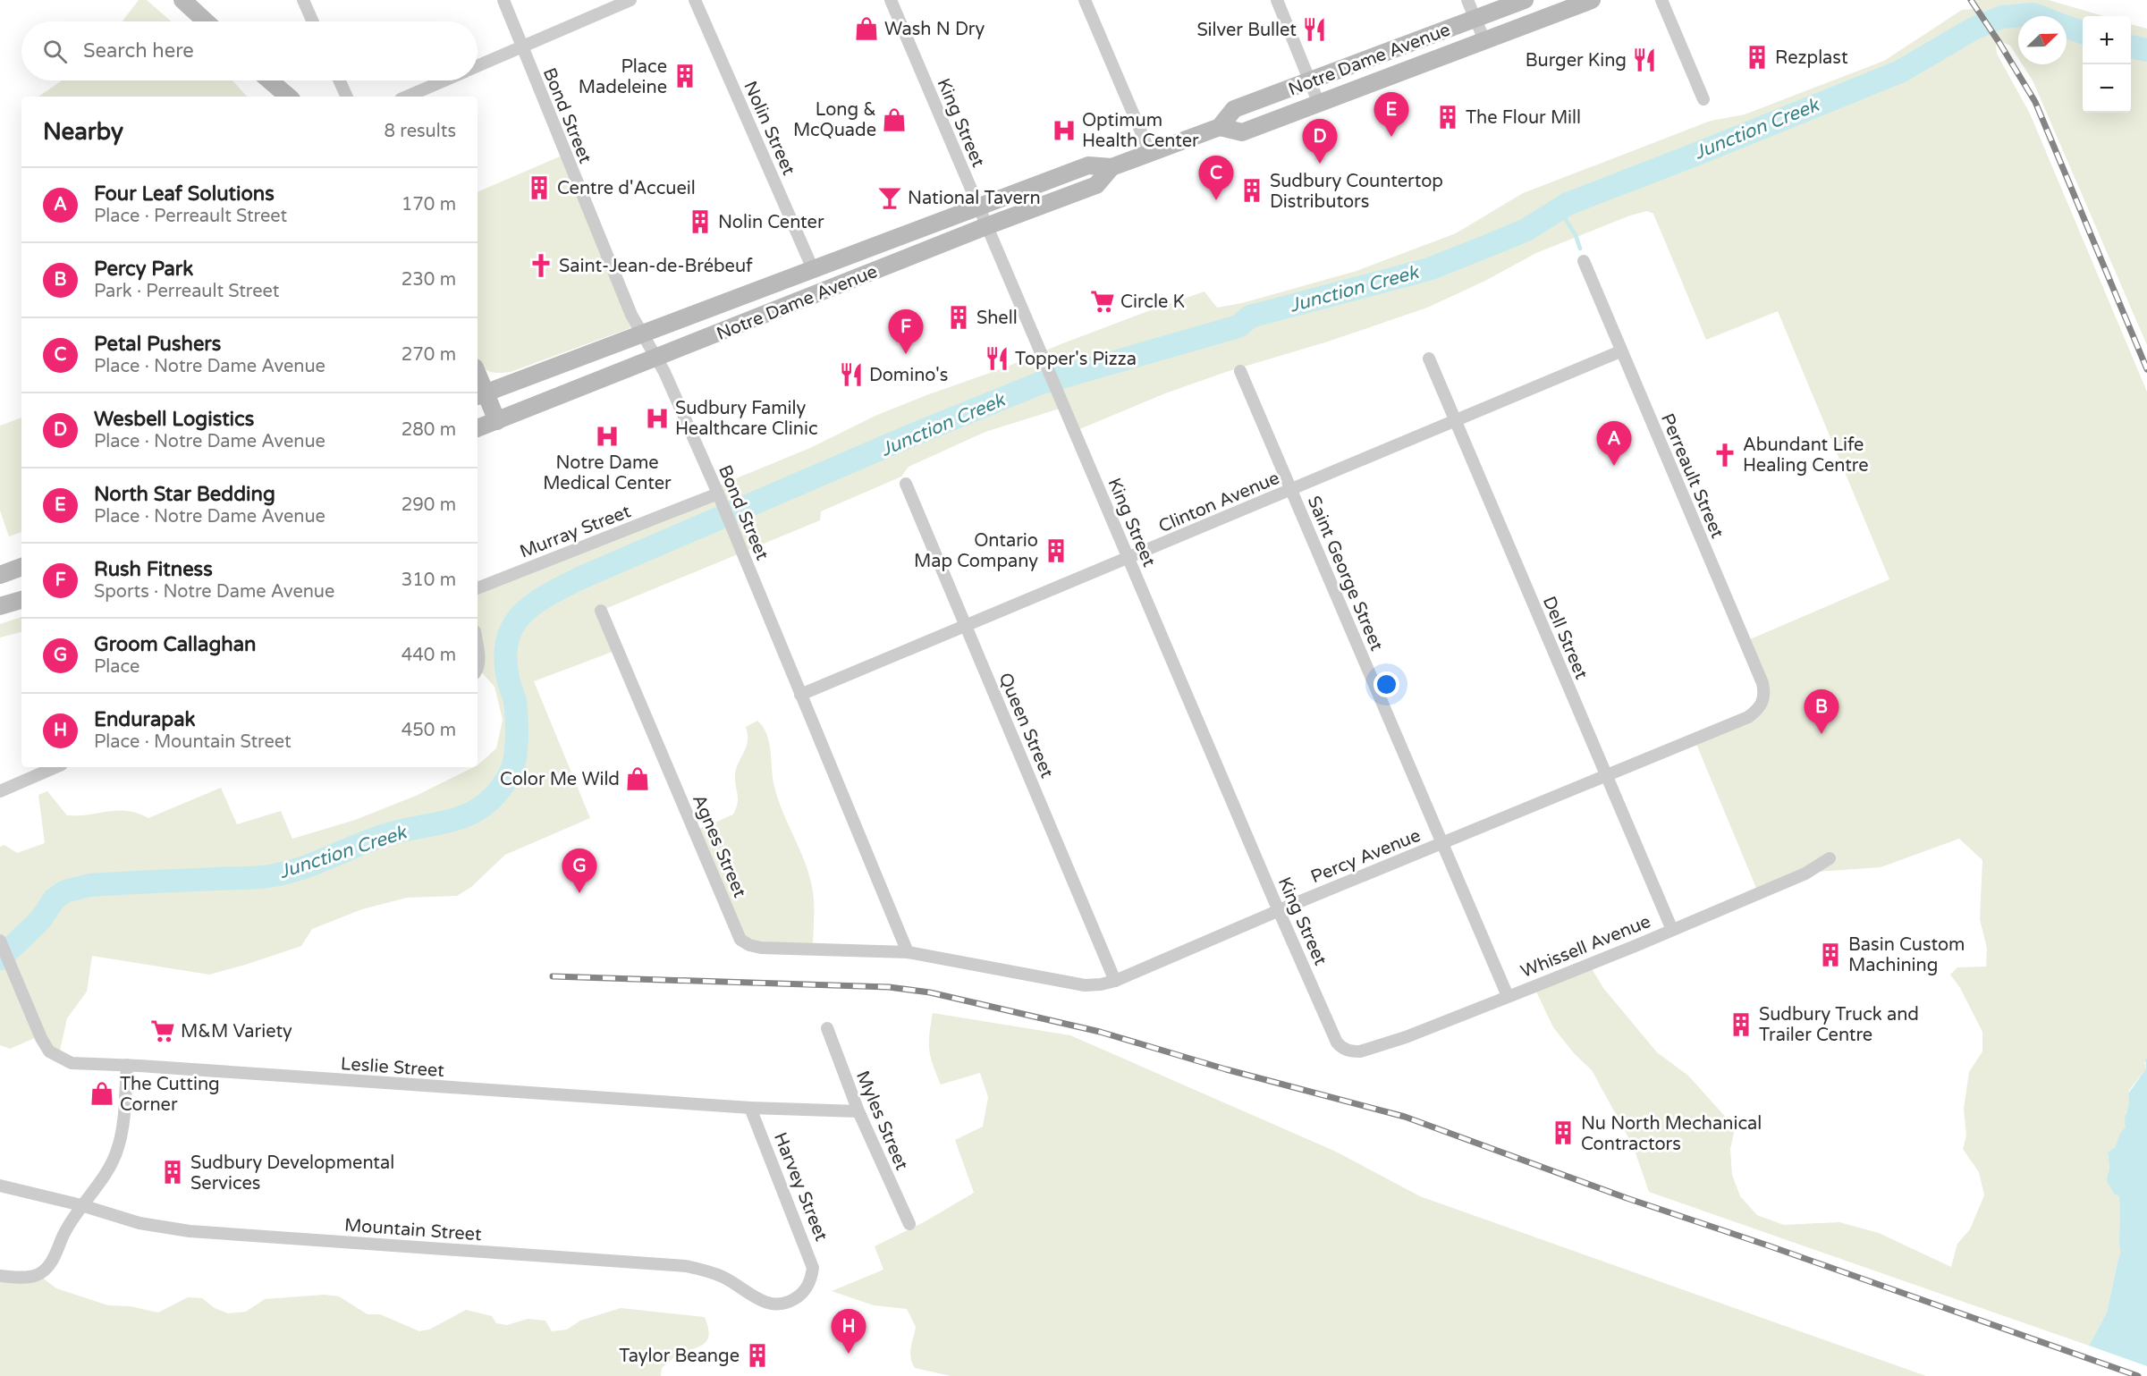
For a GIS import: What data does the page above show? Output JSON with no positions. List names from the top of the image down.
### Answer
{
  "streets": {
    "main road": ["Notre Dame Avenue"],
    "street": [
      "Bond Street",
      "King Street",
      "Nolin Street",
      "Perreault Street",
      "Clinton Avenue",
      "Murray Street",
      "Saint George Street",
      "Dell Street",
      "Queen Street",
      "Agnes Street",
      "Percy Avenue",
      "Whissell Avenue",
      "Leslie Street",
      "Myles Street",
      "Harvey Street",
      "Mountain Street"
    ]
  },
  "crossings": [
    ["Notre Dame Avenue", "Bond Street"],
    ["Notre Dame Avenue", "King Street"],
    ["Notre Dame Avenue", "Nolin Street"],
    ["Bond Street", "Clinton Avenue"],
    ["Bond Street", "Murray Street"],
    ["Bond Street", "Agnes Street"],
    ["Bond Street", "Percy Avenue"],
    ["King Street", "Clinton Avenue"],
    ["King Street", "Percy Avenue"],
    ["King Street", "Whissell Avenue"],
    ["Perreault Street", "Clinton Avenue"],
    ["Perreault Street", "Percy Avenue"],
    ["Clinton Avenue", "Saint George Street"],
    ["Clinton Avenue", "Dell Street"],
    ["Clinton Avenue", "Queen Street"],
    ["Saint George Street", "Percy Avenue"],
    ["Saint George Street", "Whissell Avenue"],
    ["Dell Street", "Percy Avenue"],
    ["Dell Street", "Whissell Avenue"],
    ["Queen Street", "Percy Avenue"],
    ["Agnes Street", "Percy Avenue"],
    ["Leslie Street", "Myles Street"],
    ["Leslie Street", "Harvey Street"],
    ["Harvey Street", "Mountain Street"]
  ],
  "water": ["Junction Creek"],
  "places": {
    "shop": [
      "Wash N Dry",
      "Long & McQuade",
      "Color Me Wild",
      "The Cutting Corner"
    ],
    "restaurant": [
      "Silver Bullet",
      "Burger King",
      "Topper's Pizza",
      "Domino's"
    ],
    "building": [
      "Rezplast",
      "Place Madeleine",
      "The Flour Mill",
      "Centre d'Accueil",
      "Sudbury Countertop Distributors",
      "Nolin Center",
      "Shell",
      "Ontario Map Company",
      "Basin Custom Machining",
      "Sudbury Truck and Trailer Centre",
      "Nu North Mechanical Contractors",
      "Sudbury Developmental Services",
      "Taylor Beange"
    ],
    "hospital": ["Optimum Health Center", "Sudbury Family Healthcare Clinic", "Notre Dame Medical Center"],
    "bar": ["National Tavern"],
    "church": ["Saint-Jean-de-Brébeuf", "Abundant Life Healing Centre"],
    "supermarket": ["Circle K", "M&M Variety"]
  },
  "north": "top right",
  "page": {
    "map_buttons": ["+", "−"],
    "search": "Search here",
    "pins": [
      "E",
      "D",
      "C",
      "F",
      "A",
      "B",
      "G",
      "H"
    ],
    "heading": ["Nearby", "8 results"],
    "list": [
      {
        "mark": "A",
        "name": "Four Leaf Solutions",
        "note": "Place · Perreault Street",
        "value": "170 m"
      },
      {
        "mark": "B",
        "name": "Percy Park",
        "note": "Park · Perreault Street",
        "value": "230 m"
      },
      {
        "mark": "C",
        "name": "Petal Pushers",
        "note": "Place · Notre Dame Avenue",
        "value": "270 m"
      },
      {
        "mark": "D",
        "name": "Wesbell Logistics",
        "note": "Place · Notre Dame Avenue",
        "value": "280 m"
      },
      {
        "mark": "E",
        "name": "North Star Bedding",
        "note": "Place · Notre Dame Avenue",
        "value": "290 m"
      },
      {
        "mark": "F",
        "name": "Rush Fitness",
        "note": "Sports · Notre Dame Avenue",
        "value": "310 m"
      },
      {
        "mark": "G",
        "name": "Groom Callaghan",
        "note": "Place",
        "value": "440 m"
      },
      {
        "mark": "H",
        "name": "Endurapak",
        "note": "Place · Mountain Street",
        "value": "450 m"
      }
    ]
  }
}
